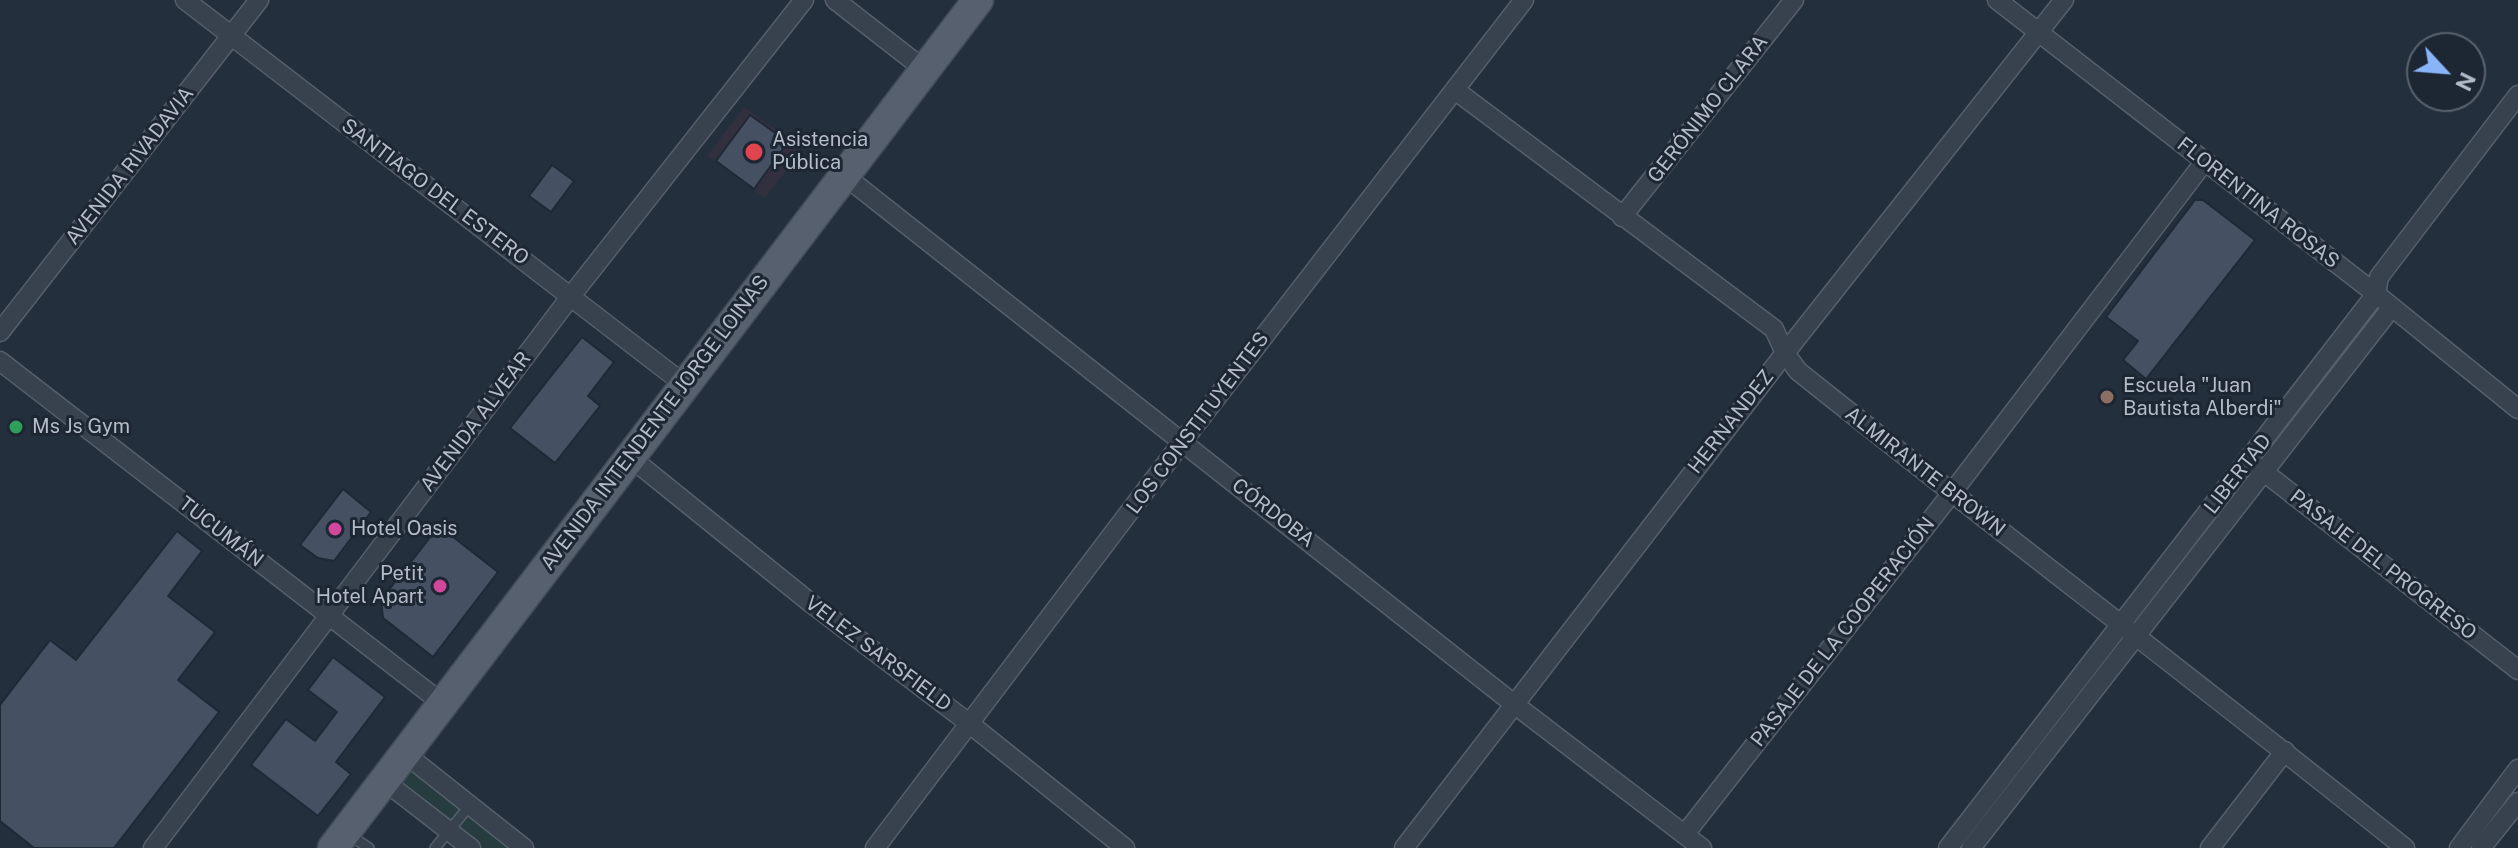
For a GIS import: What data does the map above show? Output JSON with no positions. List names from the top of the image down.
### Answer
{
  "streets": {
    "main road": ["AVENIDA INTENDENTE JORGE LOINAS"],
    "street": [
      "GERÓNIMO CLARA",
      "AVENIDA RIVADAVIA",
      "SANTIAGO DEL ESTERO",
      "FLORENTINA ROSAS",
      "AVENIDA ALVEAR",
      "HERNANDEZ",
      "LOS CONSTITUYENTES",
      "ALMIRANTE BROWN",
      "LIBERTAD",
      "CÓRDOBA",
      "TUCUMÁN",
      "PASAJE DEL PROGRESO",
      "PASAJE DE LA COOPERACIÓN",
      "VELEZ SARSFIELD"
    ]
  },
  "crossings": [
    ["GERÓNIMO CLARA", "ALMIRANTE BROWN"],
    ["AVENIDA RIVADAVIA", "SANTIAGO DEL ESTERO"],
    ["SANTIAGO DEL ESTERO", "AVENIDA ALVEAR"],
    ["SANTIAGO DEL ESTERO", "AVENIDA INTENDENTE JORGE LOINAS"],
    ["FLORENTINA ROSAS", "HERNANDEZ"],
    ["FLORENTINA ROSAS", "LIBERTAD"],
    ["FLORENTINA ROSAS", "PASAJE DE LA COOPERACIÓN"],
    ["AVENIDA ALVEAR", "TUCUMÁN"],
    ["HERNANDEZ", "ALMIRANTE BROWN"],
    ["HERNANDEZ", "CÓRDOBA"],
    ["AVENIDA INTENDENTE JORGE LOINAS", "CÓRDOBA"],
    ["AVENIDA INTENDENTE JORGE LOINAS", "TUCUMÁN"],
    ["AVENIDA INTENDENTE JORGE LOINAS", "VELEZ SARSFIELD"],
    ["LOS CONSTITUYENTES", "ALMIRANTE BROWN"],
    ["LOS CONSTITUYENTES", "CÓRDOBA"],
    ["LOS CONSTITUYENTES", "VELEZ SARSFIELD"],
    ["ALMIRANTE BROWN", "LIBERTAD"],
    ["ALMIRANTE BROWN", "PASAJE DE LA COOPERACIÓN"],
    ["LIBERTAD", "PASAJE DEL PROGRESO"],
    ["CÓRDOBA", "PASAJE DE LA COOPERACIÓN"]
  ],
  "places": [
    "Asistencia Pública",
    "Escuela \"Juan Bautista Alberdi\"",
    "Ms Js Gym",
    "Hotel Oasis",
    "Petit Hotel Apart"
  ],
  "north": "bottom right"
}
